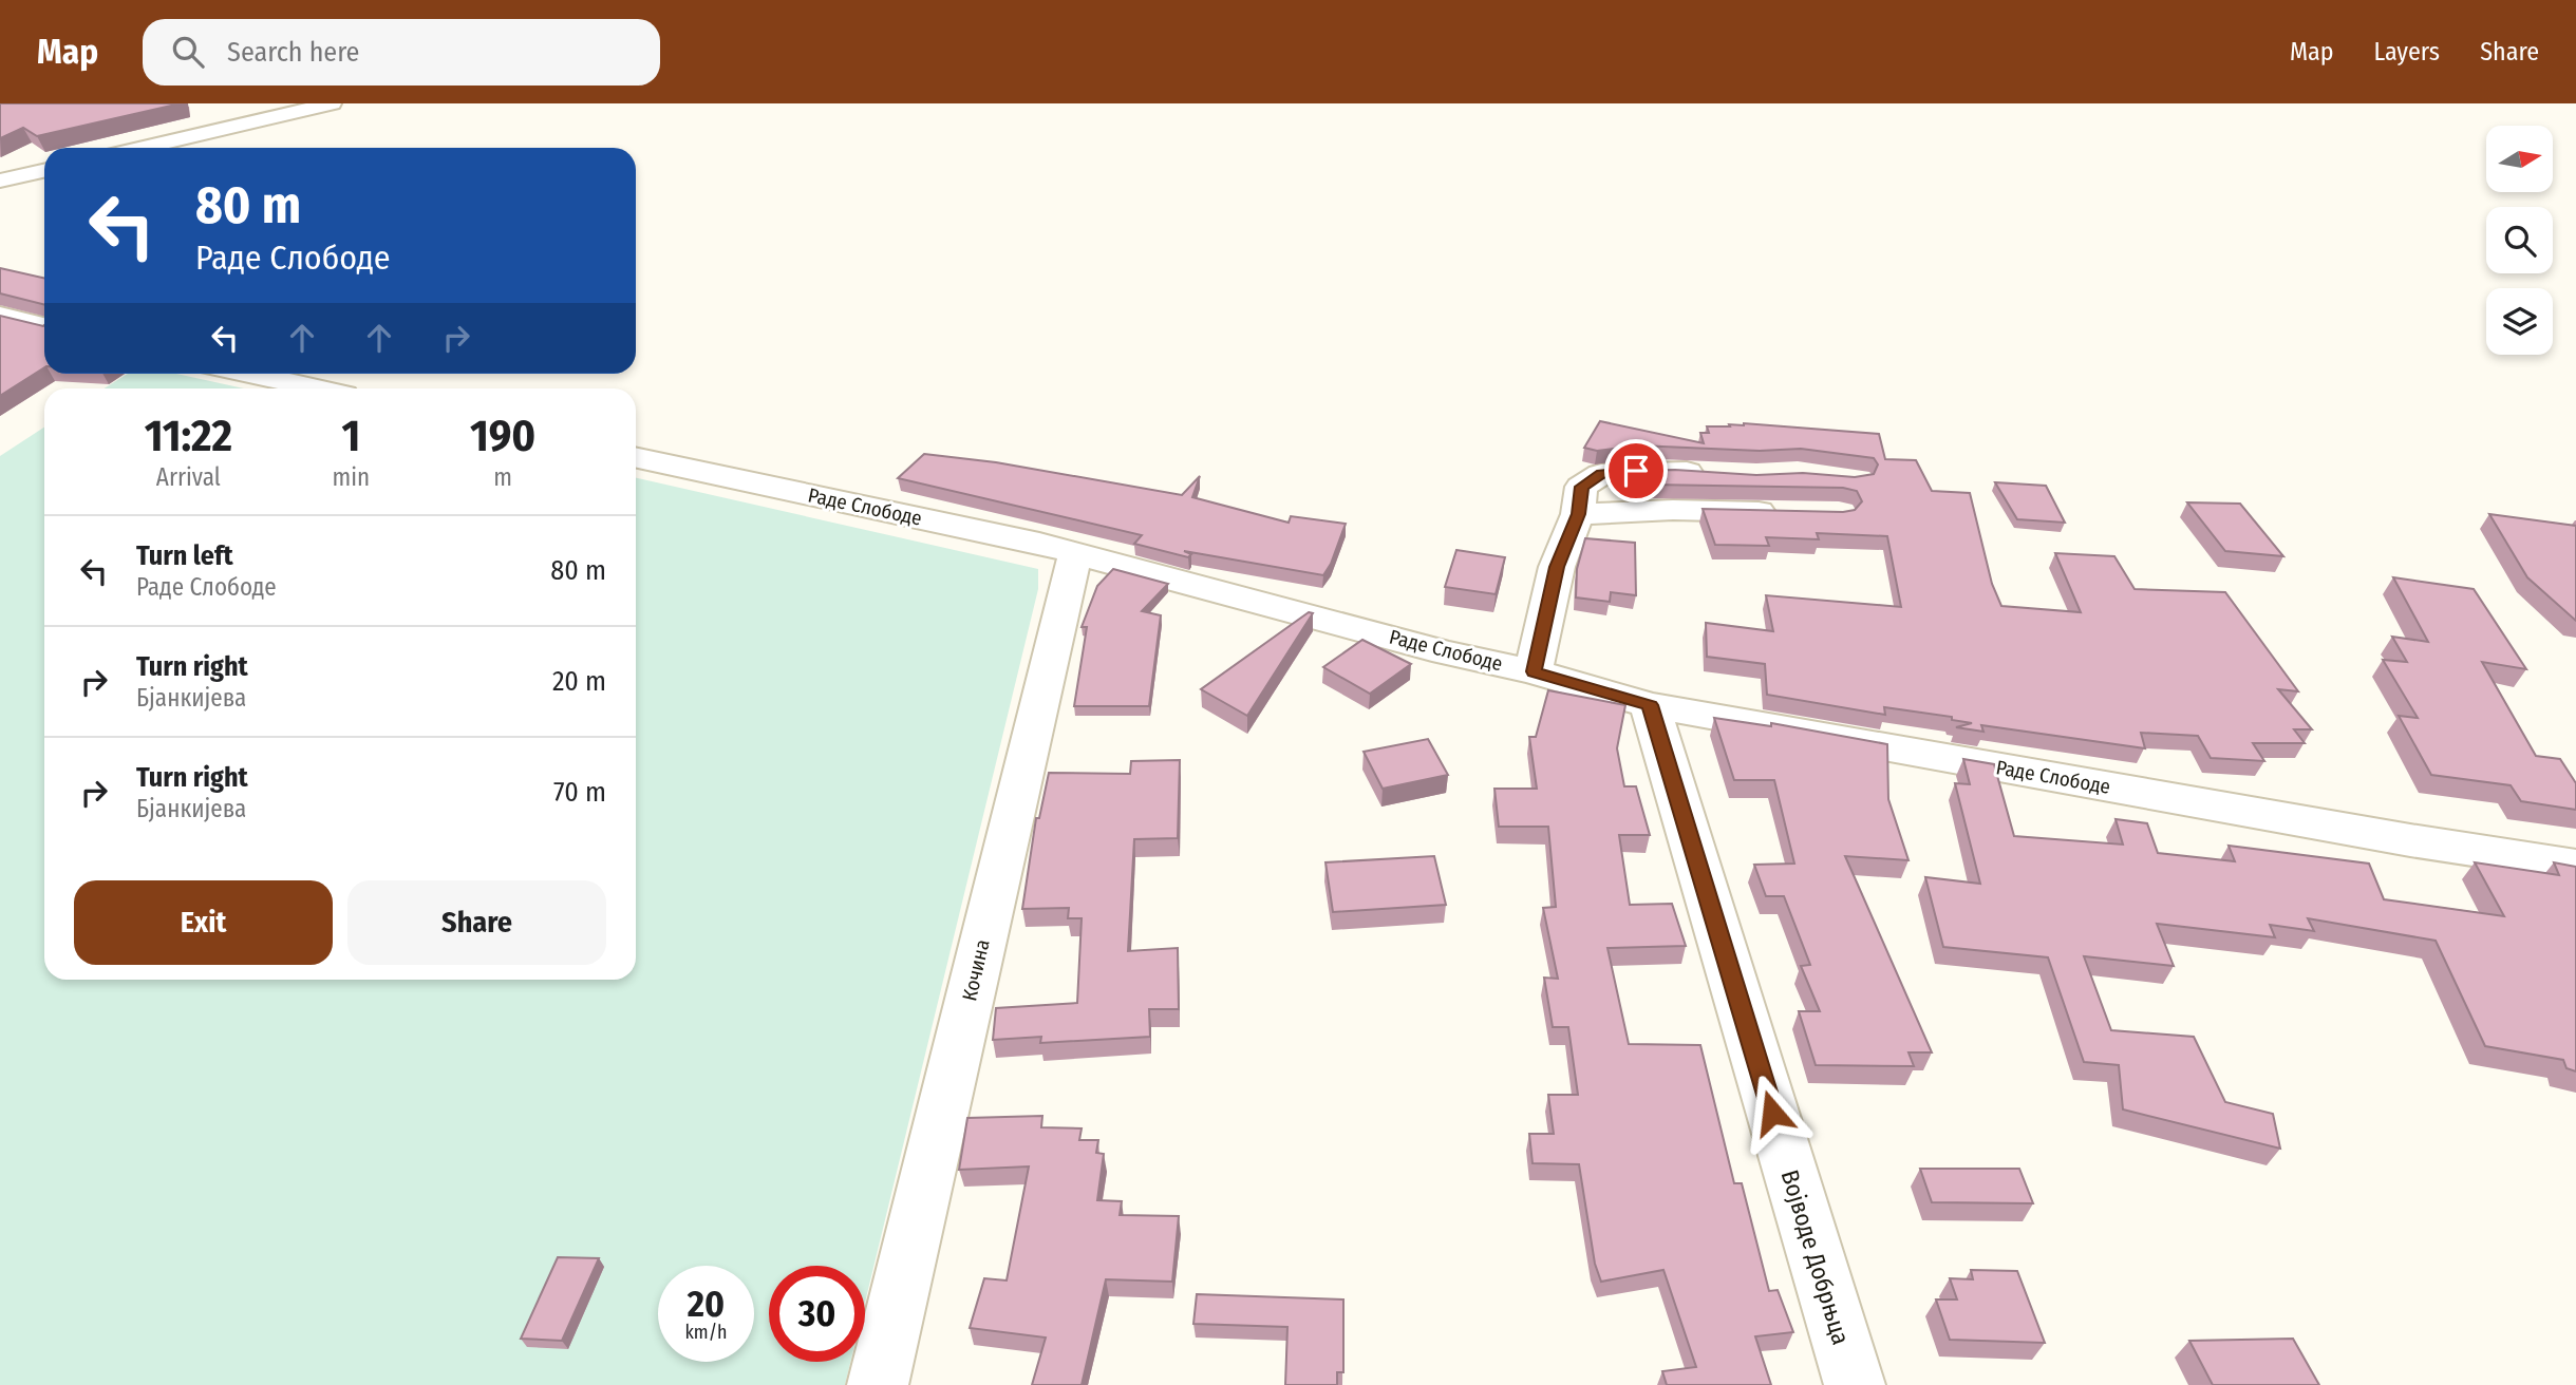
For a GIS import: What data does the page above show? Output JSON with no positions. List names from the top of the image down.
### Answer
{
  "streets": {
    "street": ["Раде Слободе", "Кочина", "Војводе Добрњца"]
  },
  "crossings": [
    ["Раде Слободе", "Кочина"],
    ["Раде Слободе", "Војводе Добрњца"]
  ],
  "north": "right",
  "page": {
    "header": "Map",
    "search": "Search here",
    "nav": ["Map", "Layers", "Share"],
    "turn": ["80 m", "Раде Слободе"],
    "eta": [
      "11:22",
      "Arrival",
      "1",
      "min",
      "190",
      "m"
    ],
    "list": [
      {
        "name": "Turn left",
        "note": "Раде Слободе",
        "value": "80 m"
      },
      {
        "name": "Turn right",
        "note": "Бјанкијева",
        "value": "20 m"
      },
      {
        "name": "Turn right",
        "note": "Бјанкијева",
        "value": "70 m"
      }
    ],
    "buttons": ["Exit", "Share"],
    "speed": "20 km/h",
    "limit": "30"
  }
}
